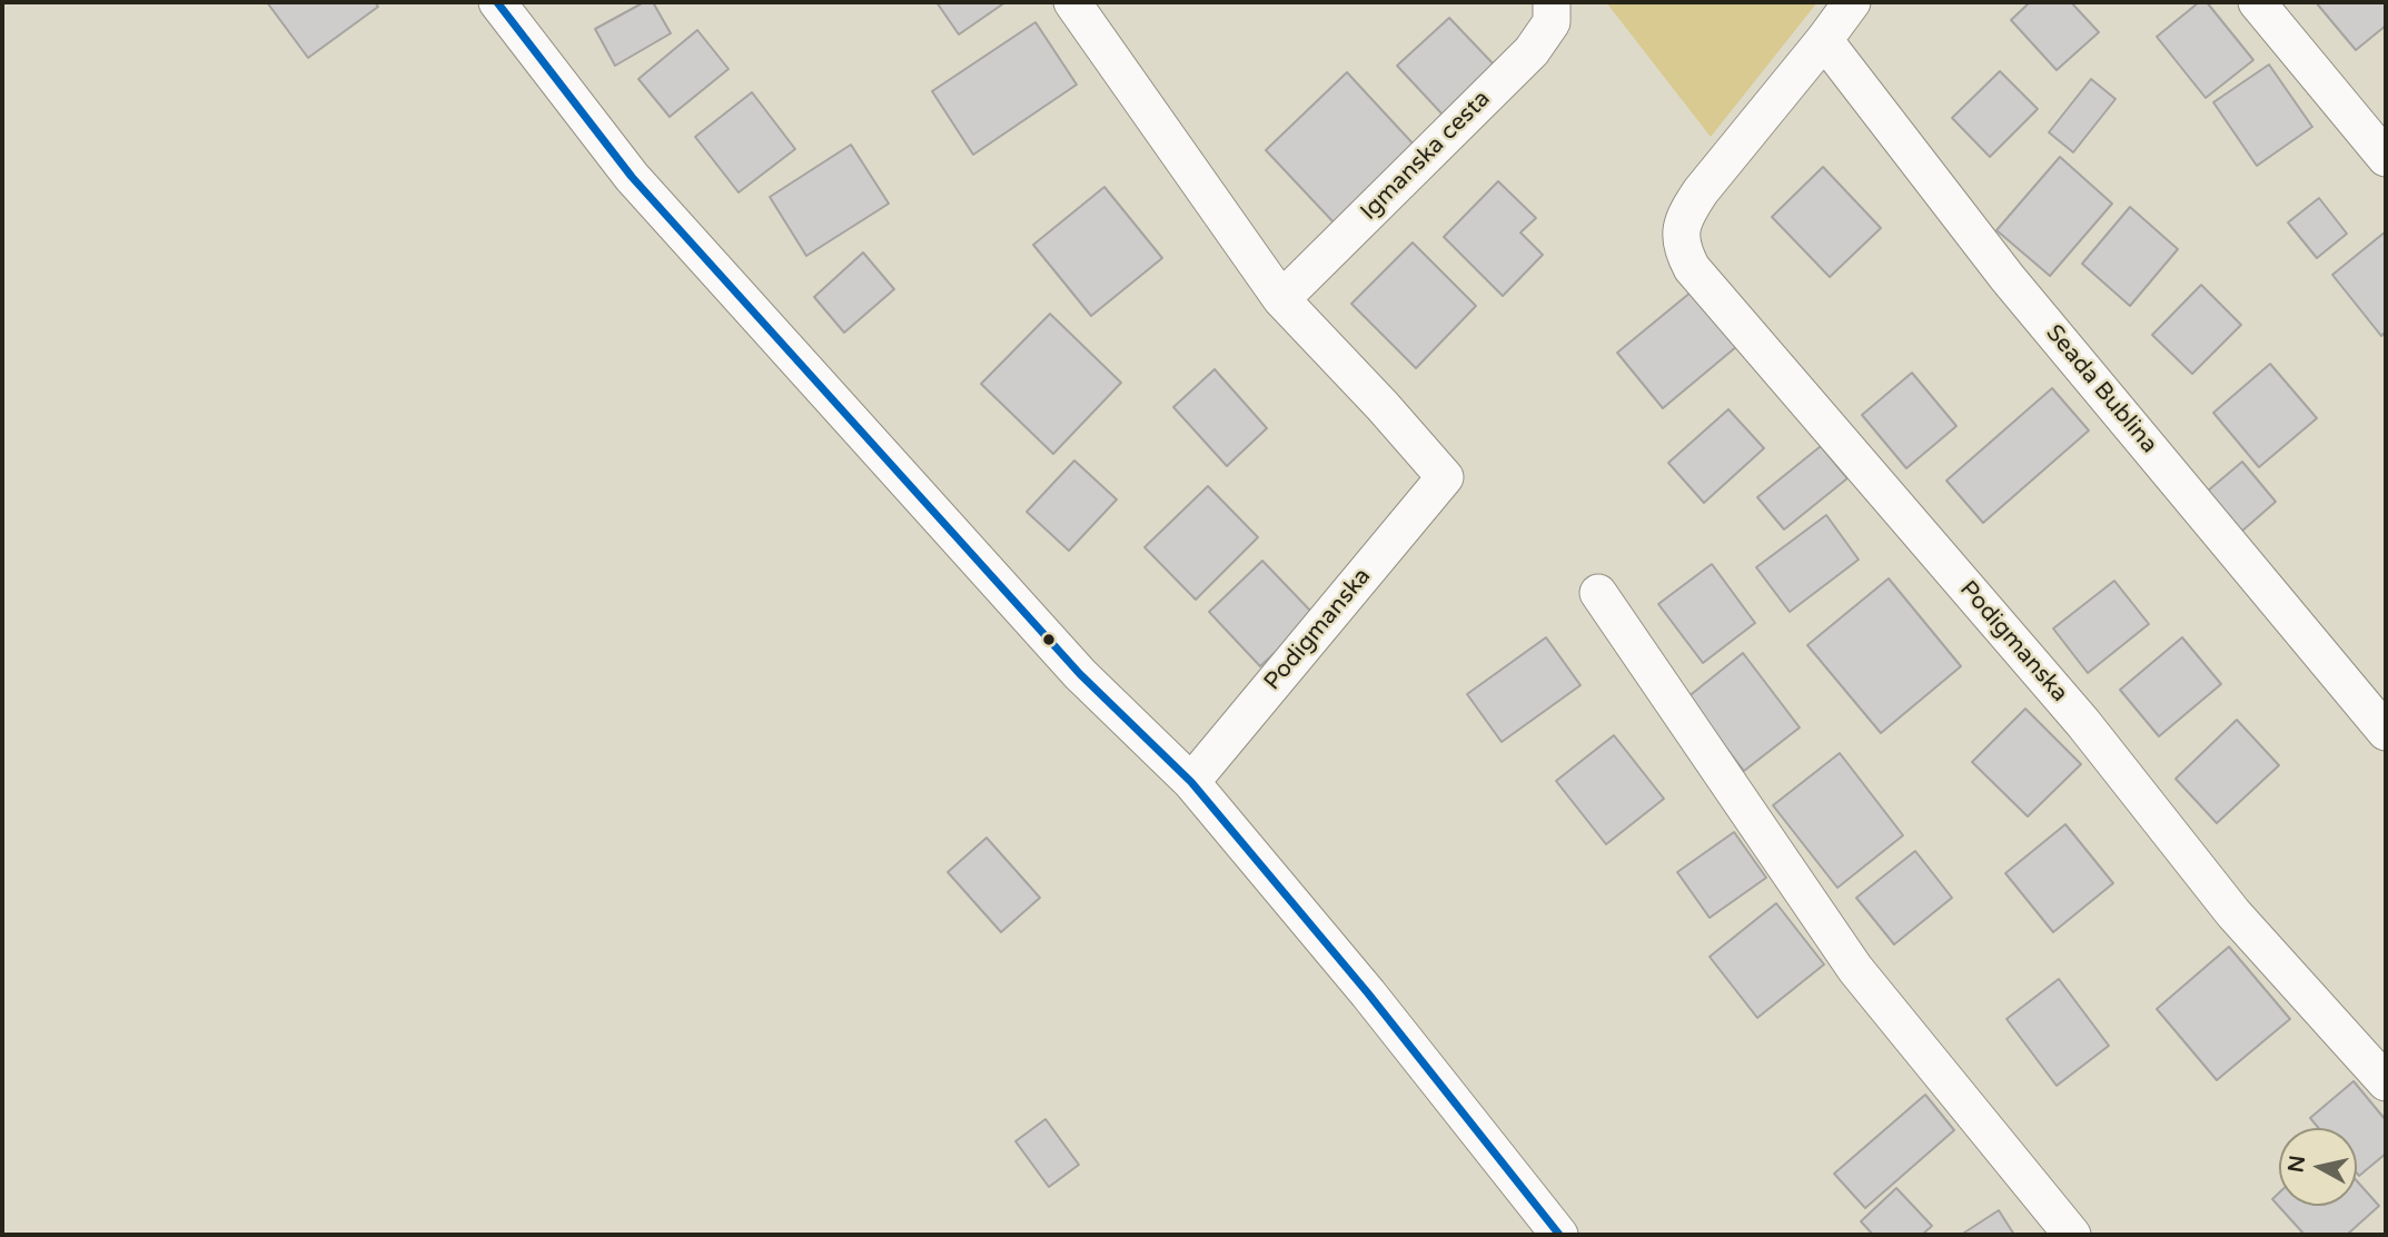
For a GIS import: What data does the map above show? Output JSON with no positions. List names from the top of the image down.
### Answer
{
  "streets": {
    "street": ["Igmanska cesta", "Seada Bublina", "Podigmanska"]
  },
  "crossings": [
    ["Igmanska cesta", "Podigmanska"],
    ["Seada Bublina", "Podigmanska"]
  ],
  "north": "left"
}
